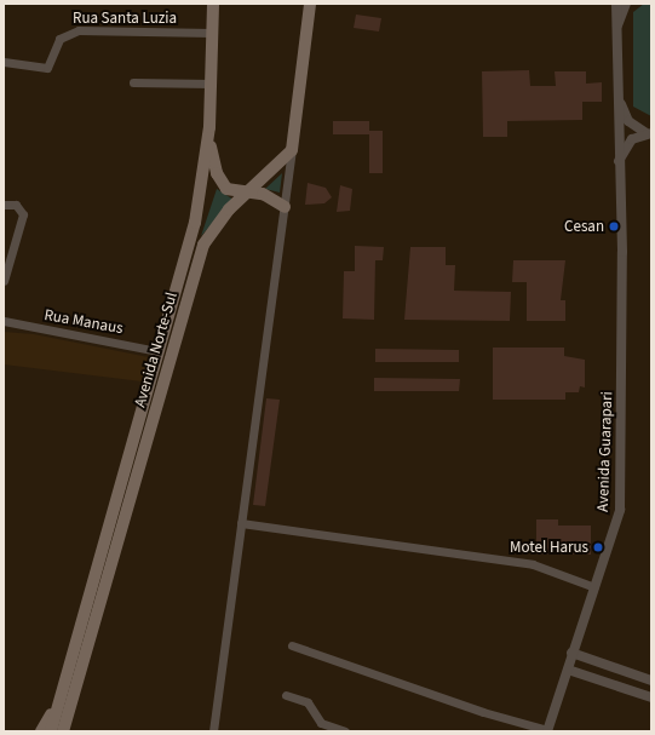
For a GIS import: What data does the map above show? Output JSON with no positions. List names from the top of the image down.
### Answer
{
  "streets": {
    "main road": ["Avenida Norte-Sul"],
    "street": ["Rua Santa Luzia", "Rua Manaus", "Avenida Guarapari"]
  },
  "crossings": [
    ["Rua Santa Luzia", "Avenida Norte-Sul"],
    ["Rua Manaus", "Avenida Norte-Sul"]
  ],
  "places": ["Cesan", "Motel Harus"]
}
